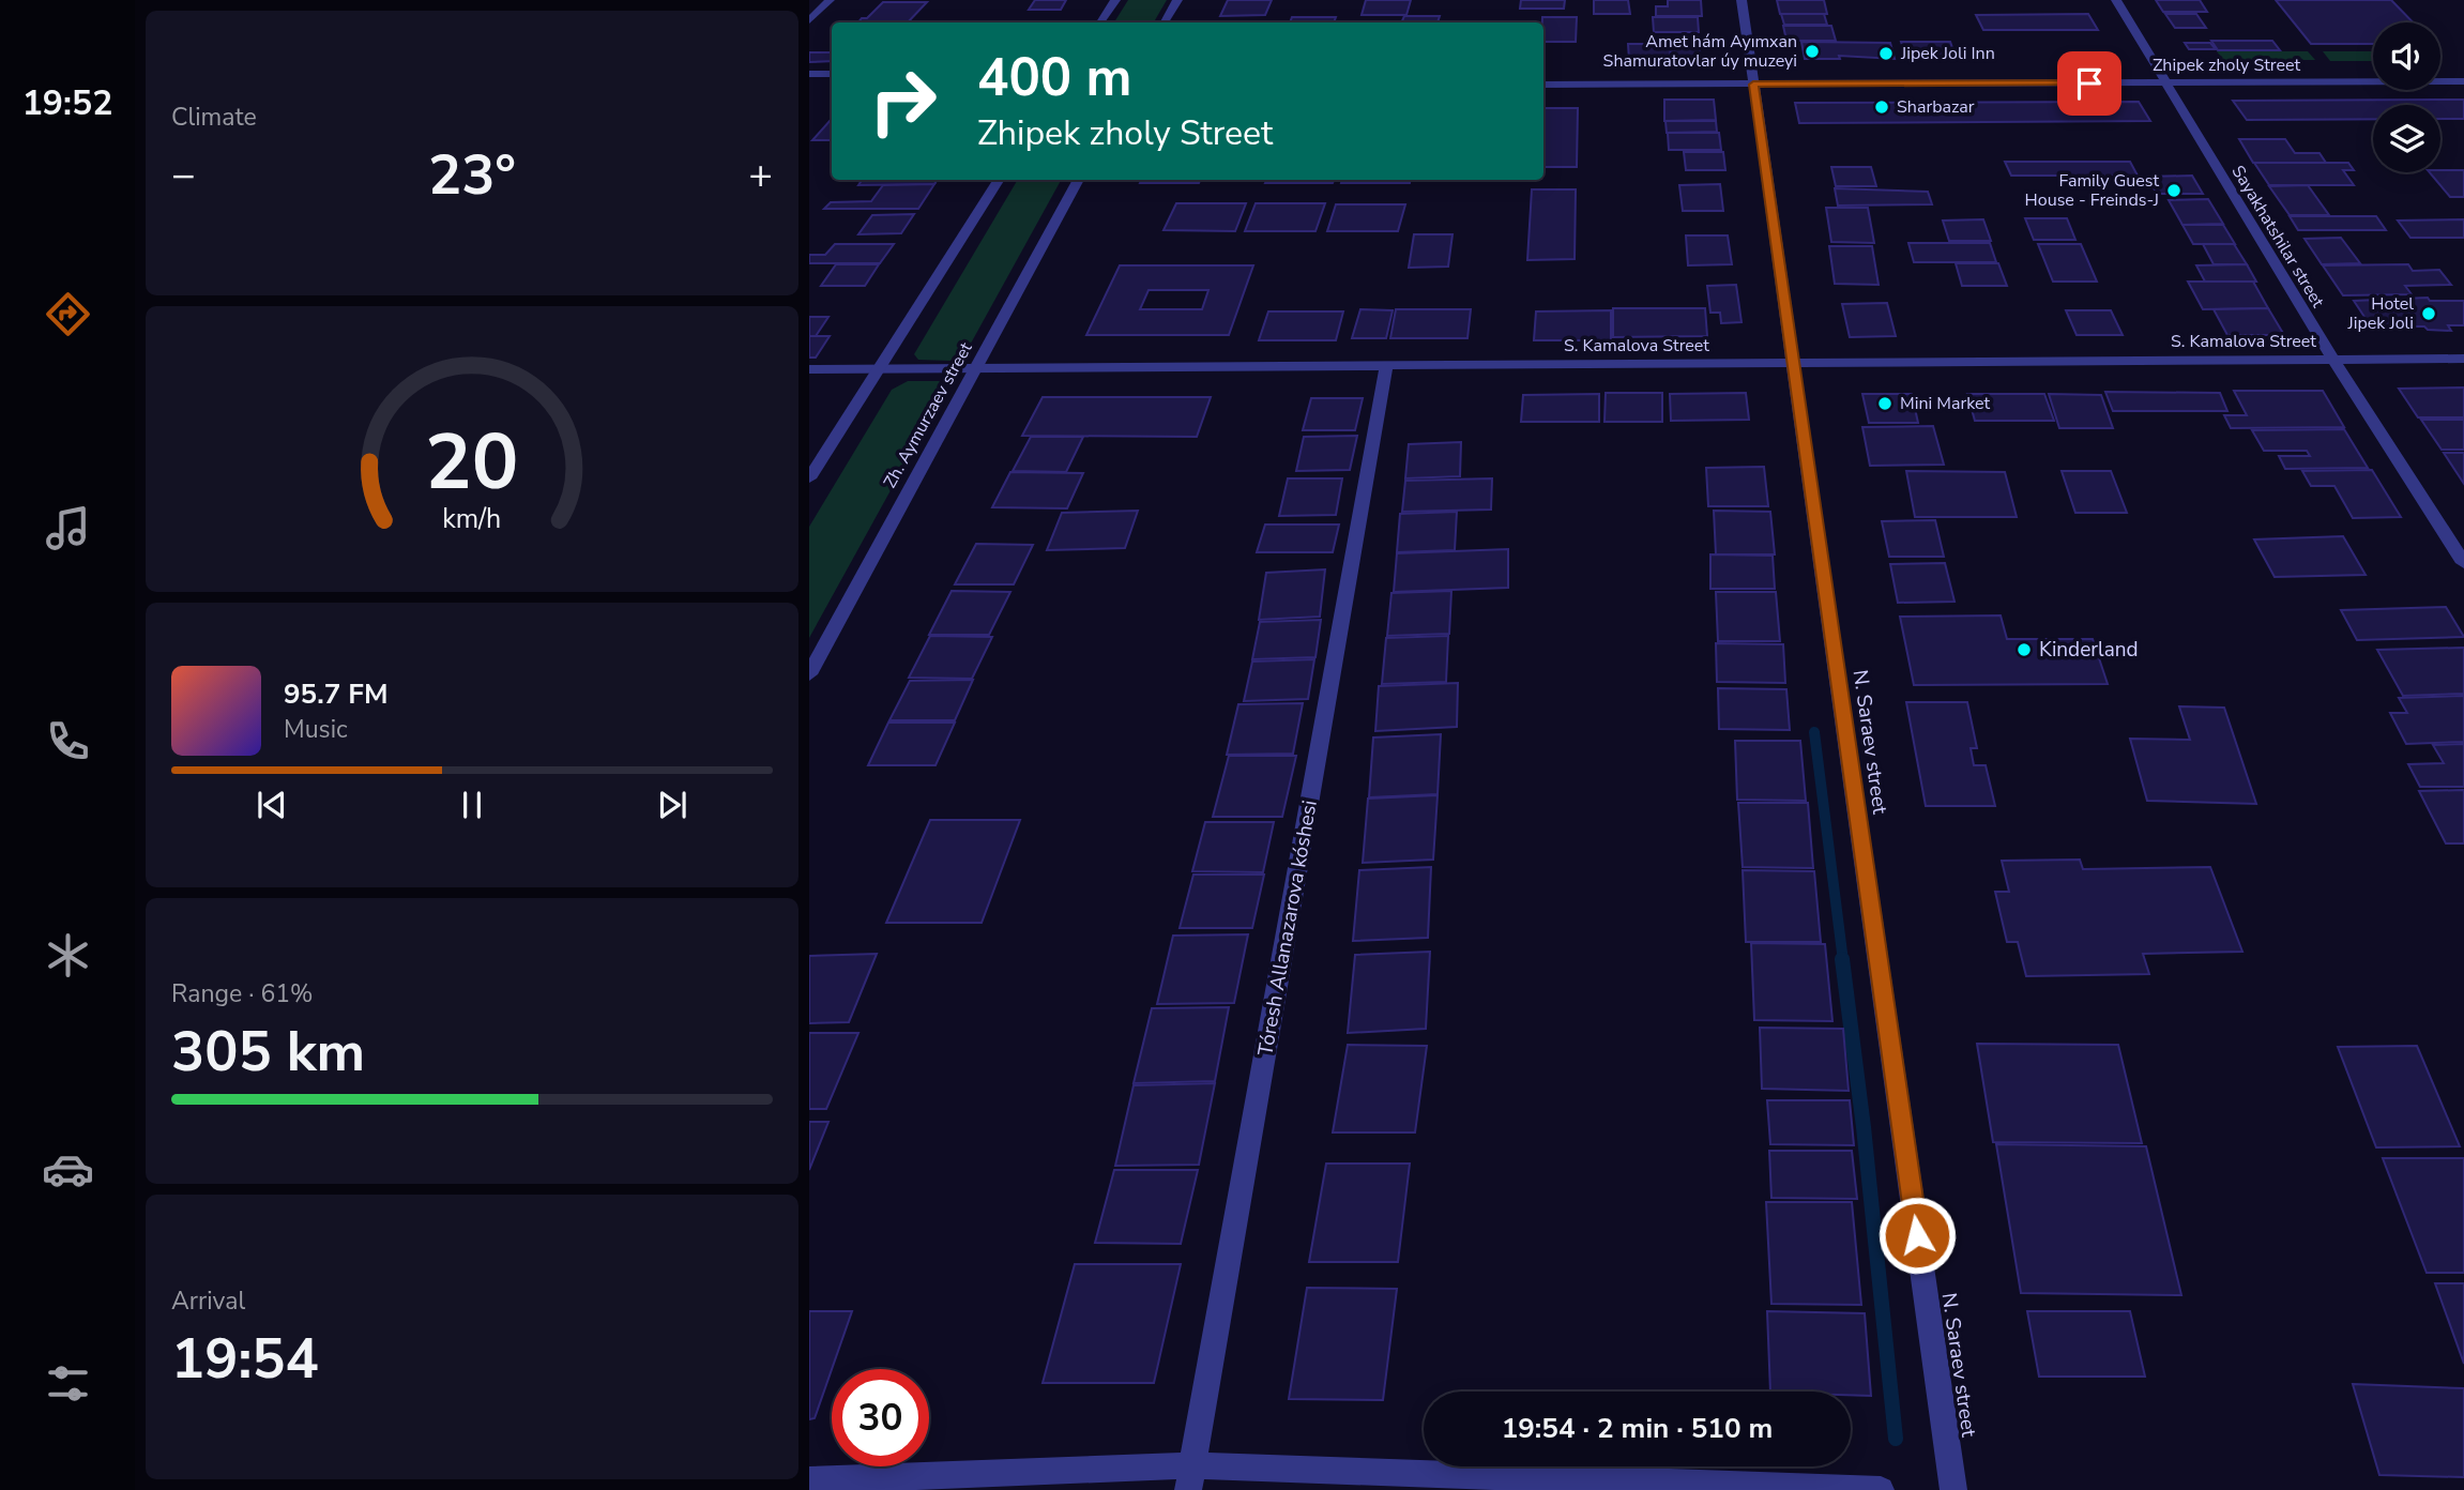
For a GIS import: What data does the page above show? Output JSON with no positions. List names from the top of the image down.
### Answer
{
  "streets": {
    "street": [
      "Zhipek zholy Street",
      "Sayakhatshilar street",
      "S. Kamalova Street",
      "Zh. Aymurzaev street",
      "N. Saraev street",
      "Tóresh Allanazarova kóshesi"
    ]
  },
  "crossings": [
    ["Zhipek zholy Street", "Sayakhatshilar street"],
    ["Zhipek zholy Street", "N. Saraev street"],
    ["Sayakhatshilar street", "S. Kamalova Street"],
    ["S. Kamalova Street", "Zh. Aymurzaev street"],
    ["S. Kamalova Street", "N. Saraev street"],
    ["S. Kamalova Street", "Tóresh Allanazarova kóshesi"]
  ],
  "places": [
    "Amet hám Ayımxan Shamuratovlar úy muzeyi",
    "Jipek Joli Inn",
    "Sharbazar",
    "Family Guest House - Freinds-J",
    "Hotel Jipek Joli",
    "Mini Market",
    "Kinderland"
  ],
  "page": {
    "tabs": "19:52",
    "tile": [
      "Climate",
      ["Range · 61%", "305 km"],
      ["Arrival", "19:54"]
    ],
    "turn": ["400 m", "Zhipek zholy Street"],
    "heat": ["−", "23°", "+"],
    "song": ["95.7 FM", "Music"],
    "limit": "30",
    "trip": "19:54 · 2 min · 510 m",
    "gauge": ["20", "km/h"]
  }
}
